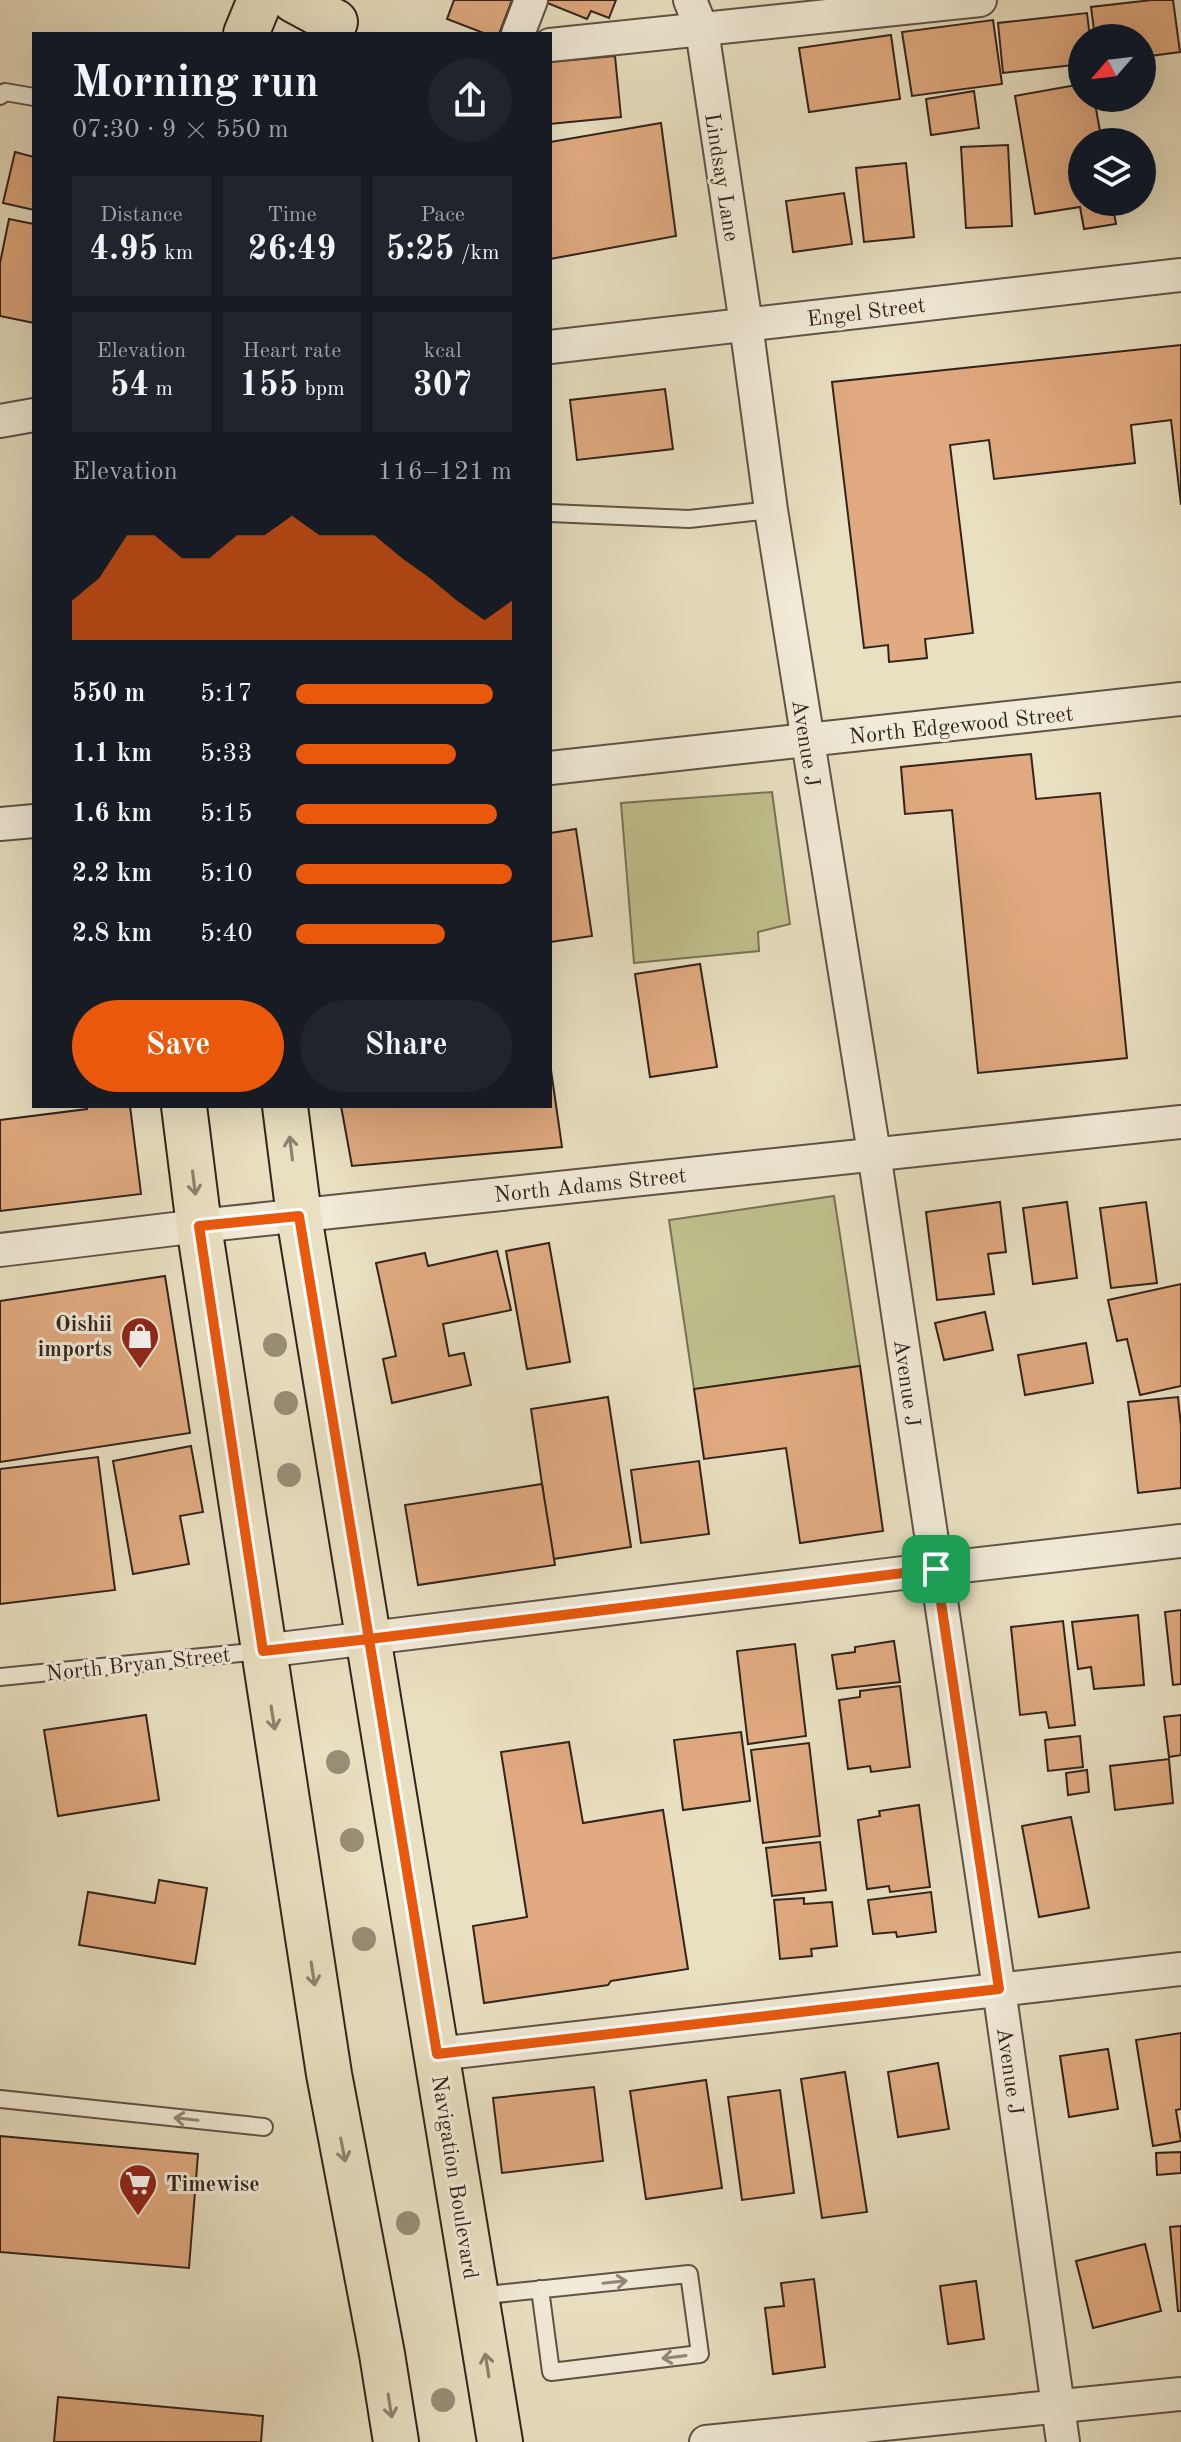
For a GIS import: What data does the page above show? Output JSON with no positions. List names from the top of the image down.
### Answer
{
  "streets": {
    "main road": ["Navigation Boulevard"],
    "street": [
      "Lindsay Lane",
      "Engel Street",
      "North Edgewood Street",
      "Avenue J",
      "North Adams Street",
      "North Bryan Street"
    ]
  },
  "crossings": [
    ["Lindsay Lane", "Engel Street"],
    ["Lindsay Lane", "Avenue J"],
    ["Engel Street", "Avenue J"],
    ["North Edgewood Street", "Avenue J"],
    ["Avenue J", "North Adams Street"],
    ["Avenue J", "North Bryan Street"],
    ["North Adams Street", "Navigation Boulevard"],
    ["North Bryan Street", "Navigation Boulevard"]
  ],
  "places": {
    "shop": ["Oishii imports"],
    "supermarket": ["Timewise"]
  },
  "north": "bottom left",
  "page": {
    "heading": ["Morning run", "07:30 · 9 × 550 m"],
    "stats": [
      ["Distance", "4.95 km"],
      ["Time", "26:49"],
      ["Pace", "5:25 /km"],
      ["Elevation", "54 m"],
      ["Heart rate", "155 bpm"],
      ["kcal", "307"]
    ],
    "chart": ["Elevation", "116–121 m"],
    "list": [
      {
        "name": "550 m",
        "note": "5:17"
      },
      {
        "name": "1.1 km",
        "note": "5:33"
      },
      {
        "name": "1.6 km",
        "note": "5:15"
      },
      {
        "name": "2.2 km",
        "note": "5:10"
      },
      {
        "name": "2.8 km",
        "note": "5:40"
      }
    ],
    "buttons": ["Save", "Share"]
  }
}
